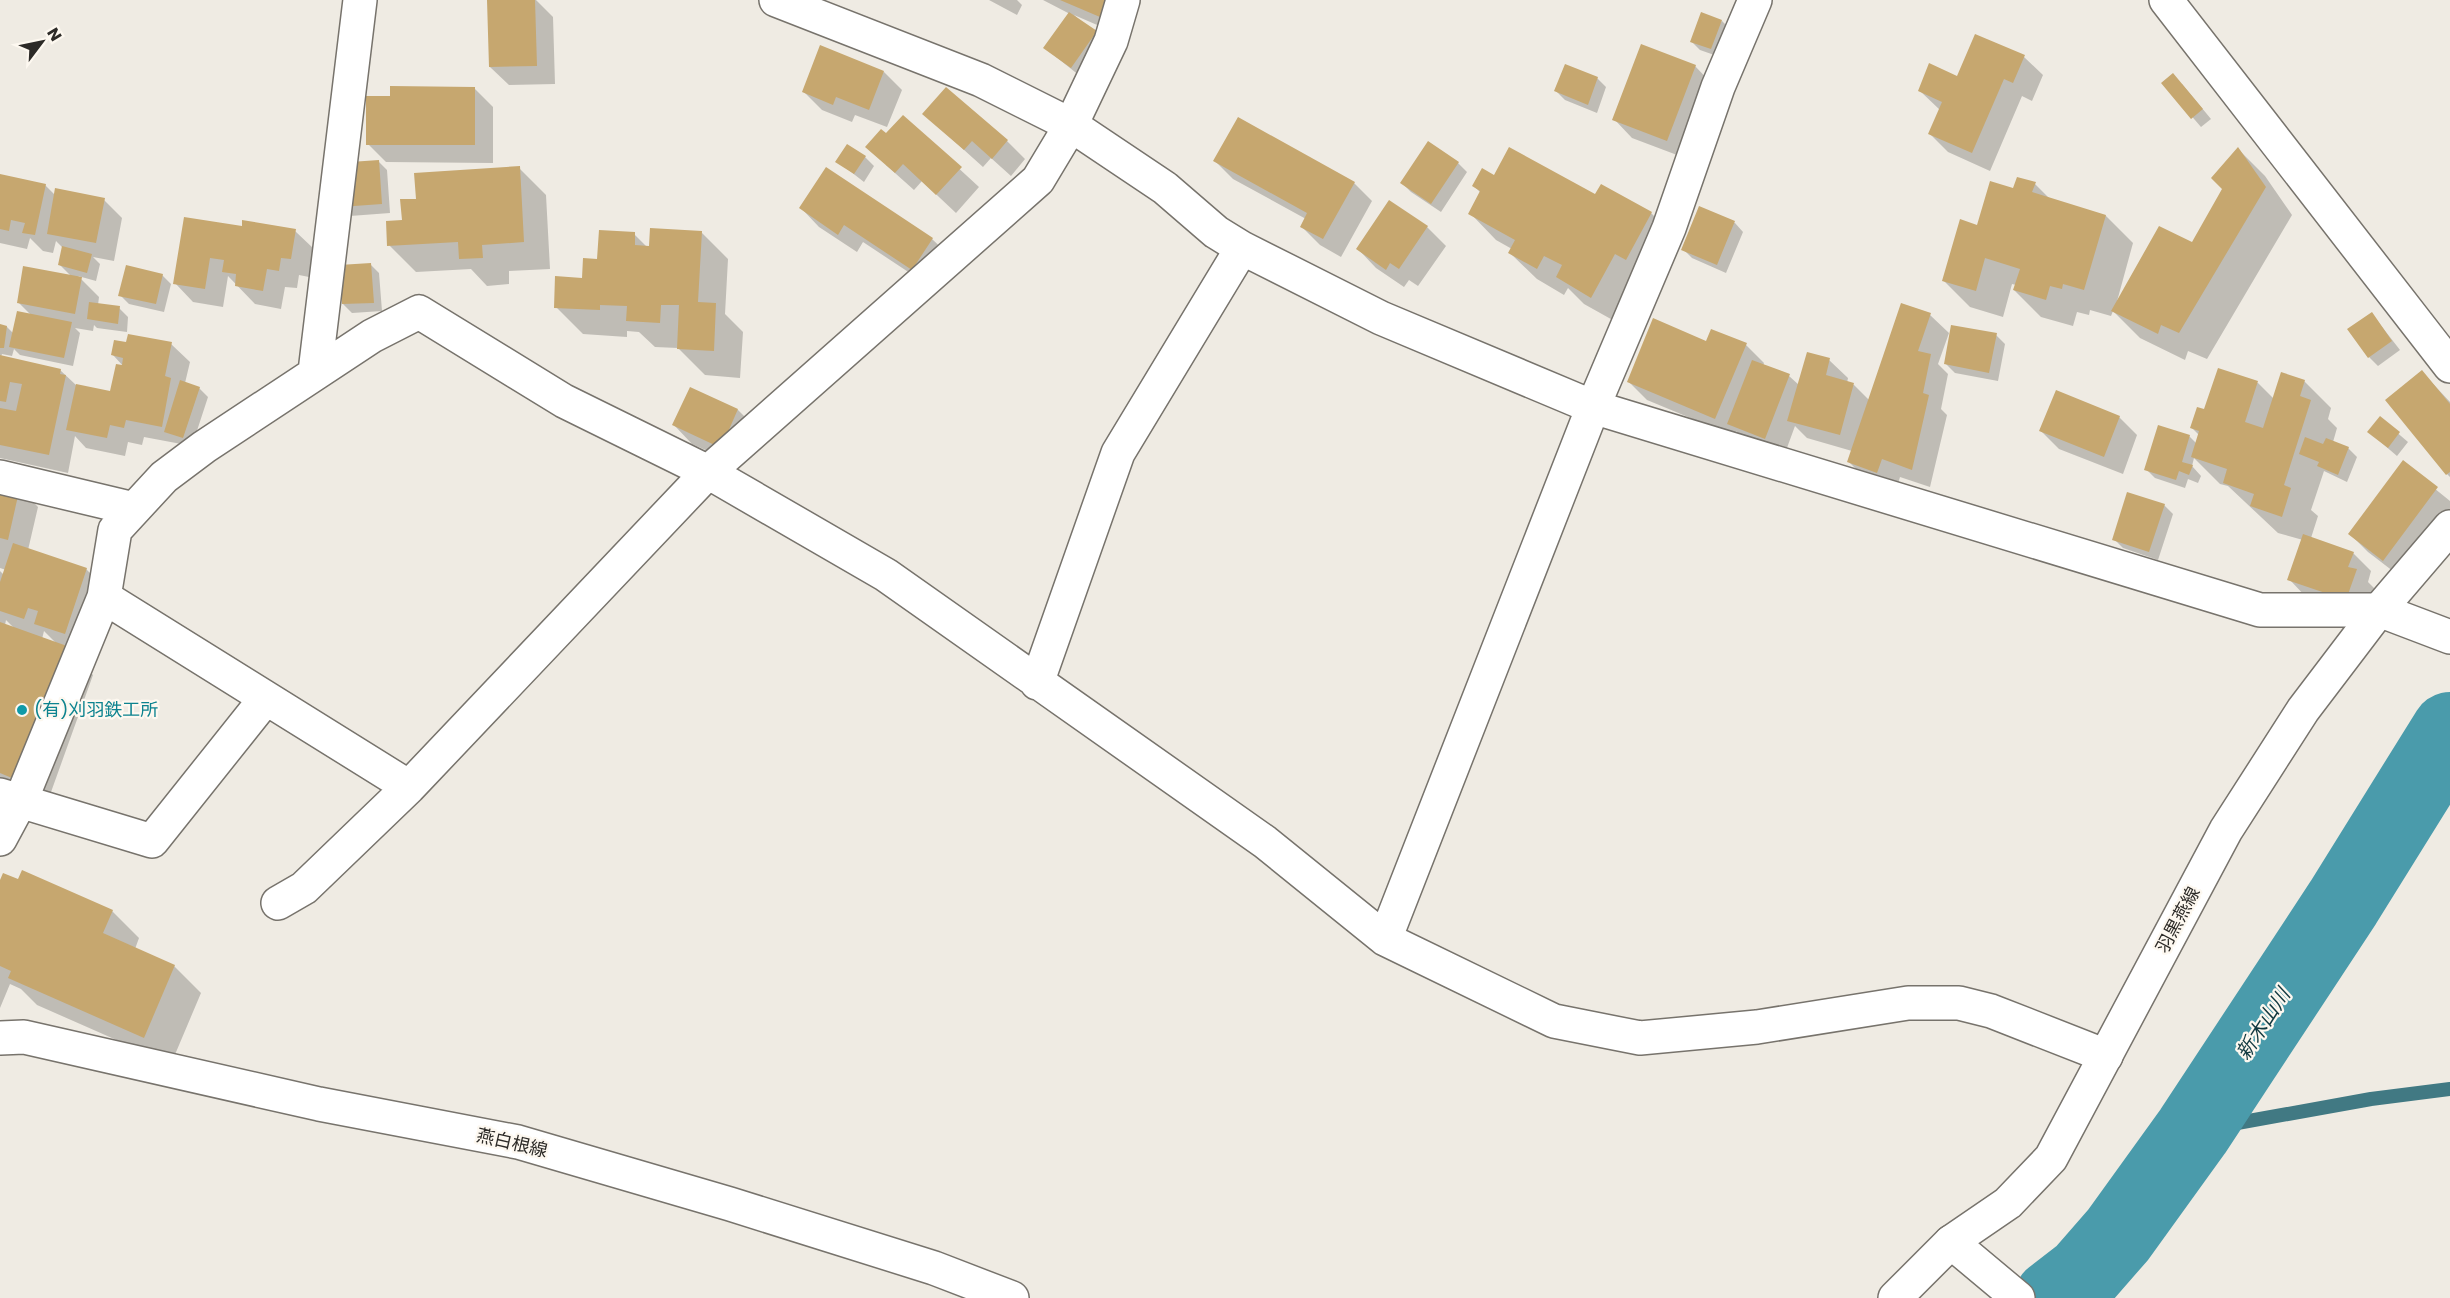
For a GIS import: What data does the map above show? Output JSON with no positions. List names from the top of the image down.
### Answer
{
  "streets": {
    "street": ["羽黒燕線", "燕白根線"]
  },
  "water": ["新木山川"],
  "places": ["(有)刈羽鉄工所"],
  "north": "top right"
}
